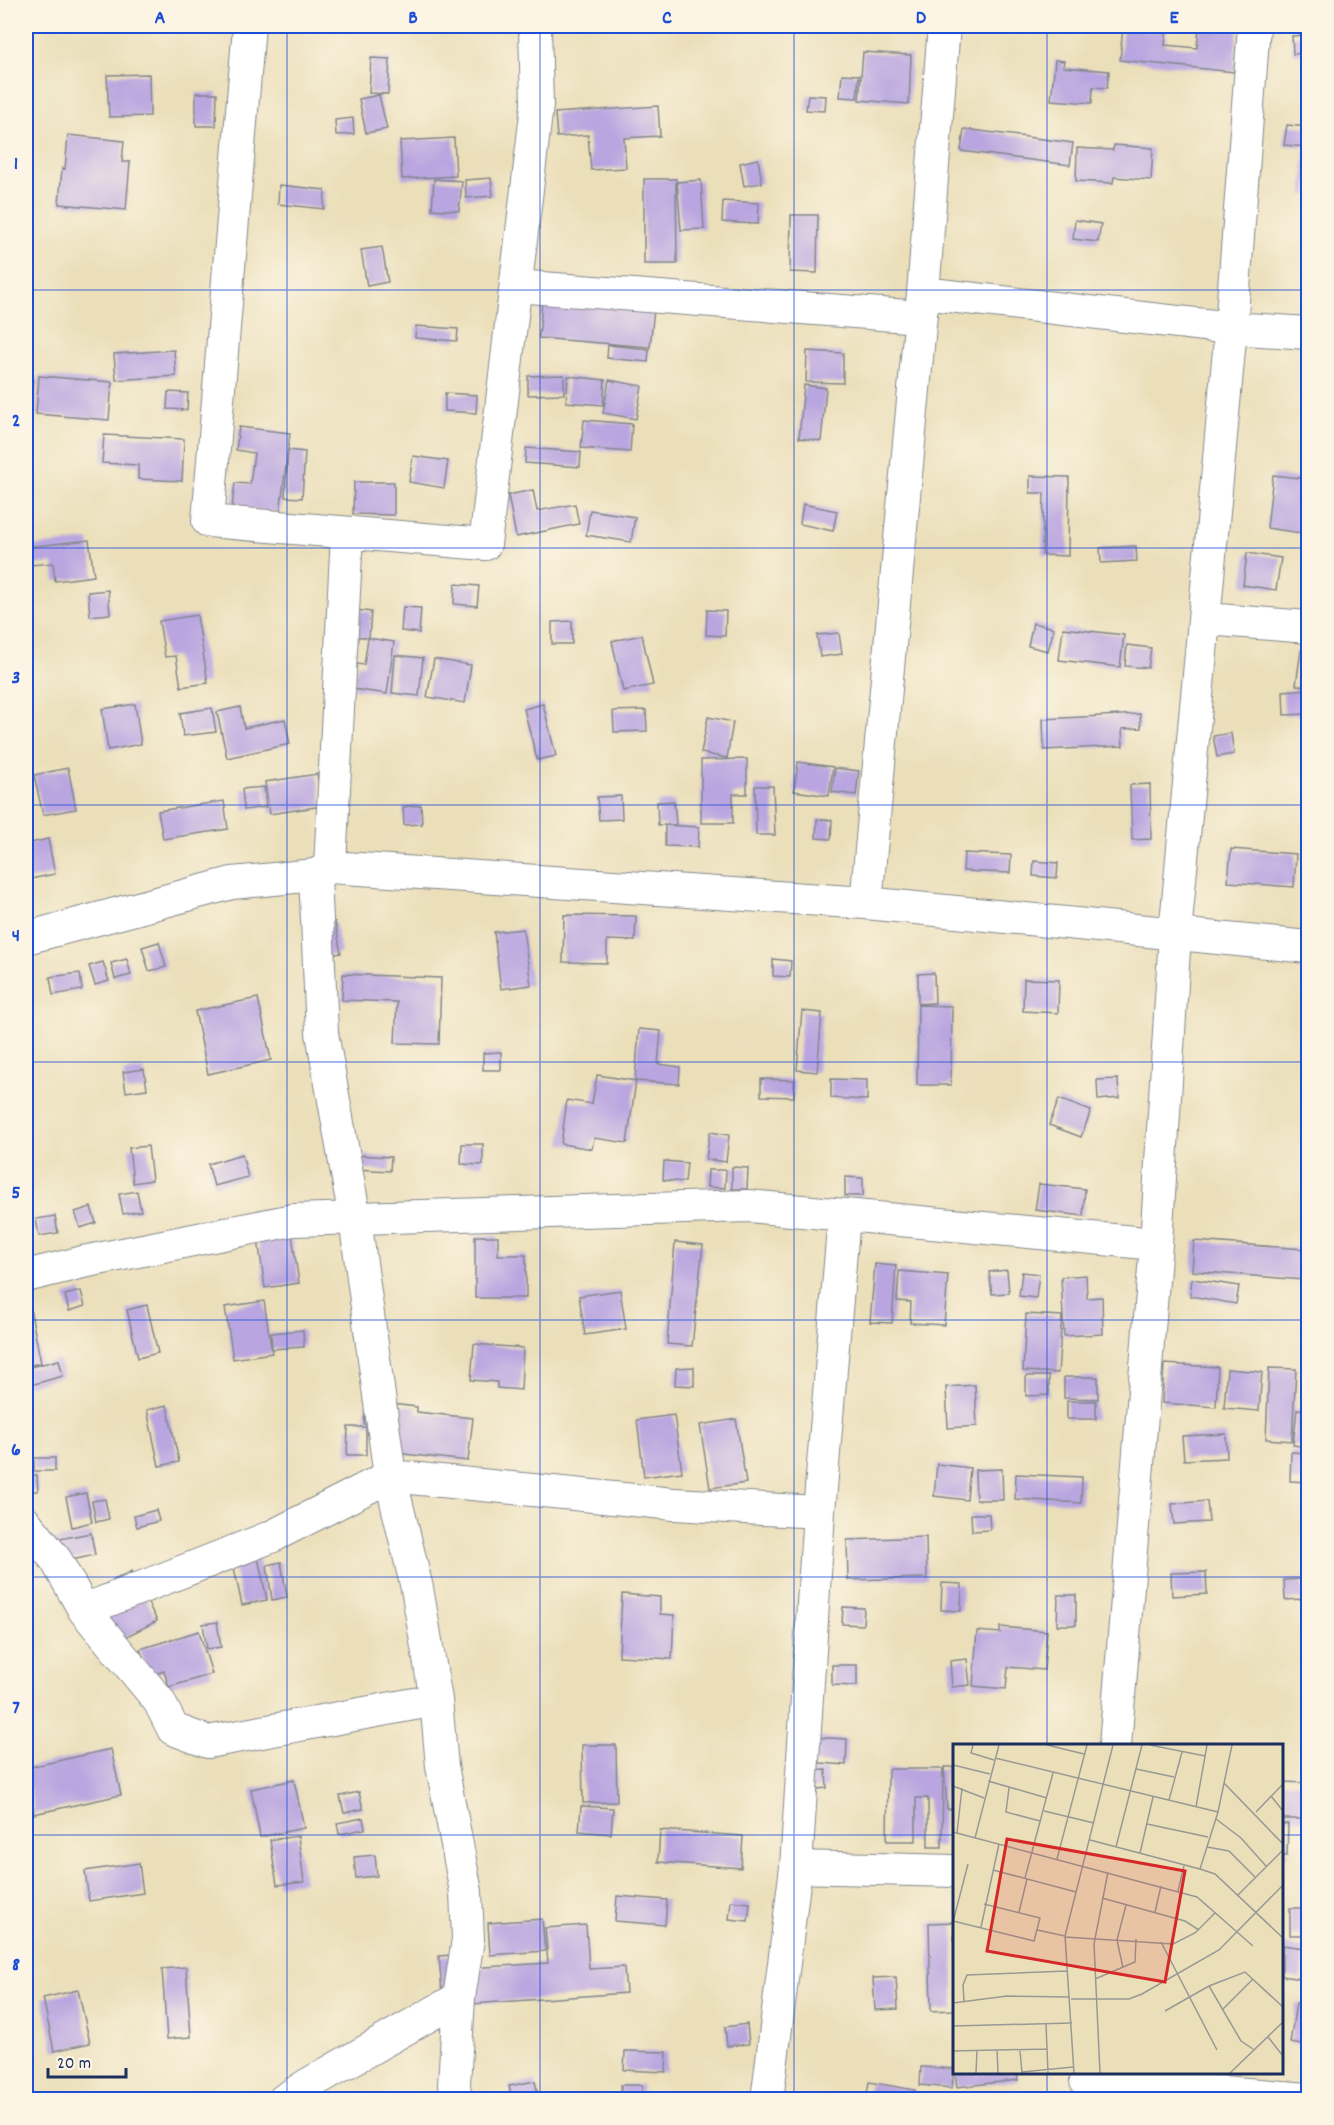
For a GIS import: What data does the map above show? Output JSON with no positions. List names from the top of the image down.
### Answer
{
  "scale_bar": "20 m",
  "grid": {
    "columns": [
      "A",
      "B",
      "C",
      "D",
      "E"
    ],
    "rows": [
      "1",
      "2",
      "3",
      "4",
      "5",
      "6",
      "7",
      "8"
    ]
  }
}
